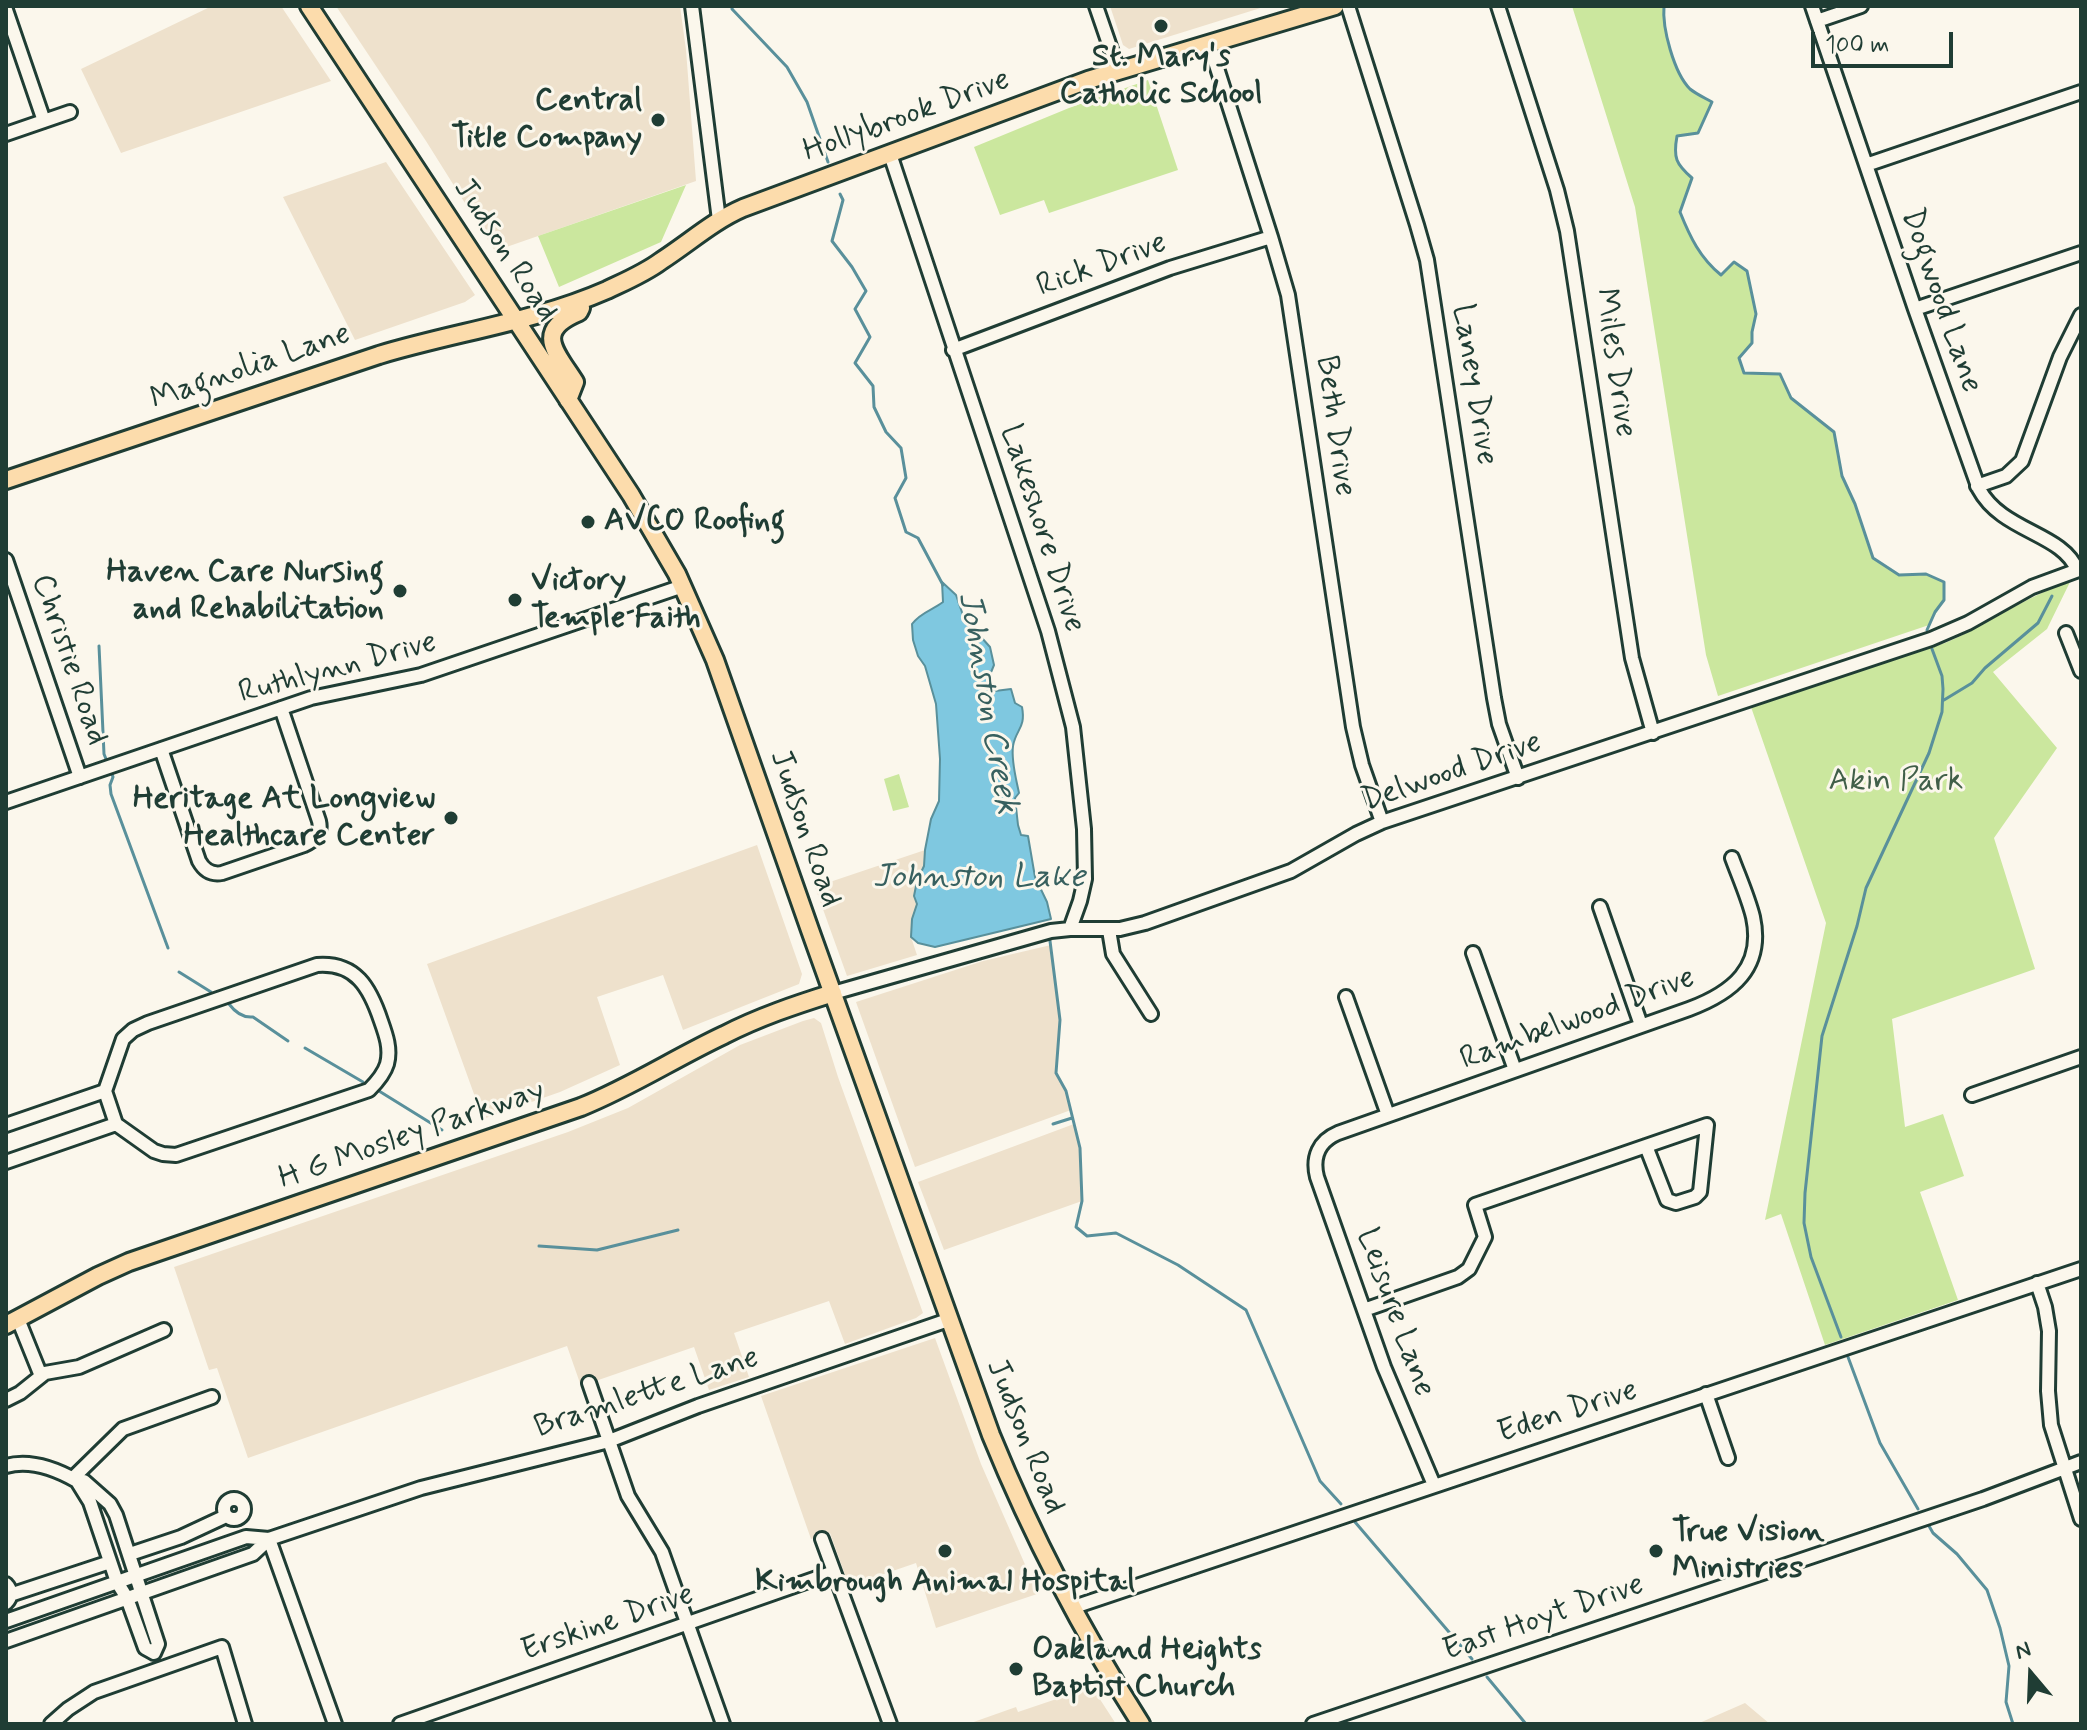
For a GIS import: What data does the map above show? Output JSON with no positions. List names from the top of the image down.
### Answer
{
  "streets": {
    "main road": [
      "Hollybrook Drive",
      "Judson Road",
      "Magnolia Lane",
      "H G Mosley Parkway"
    ],
    "street": [
      "Rick Drive",
      "Dogwood Lane",
      "Miles Drive",
      "Laney Drive",
      "Beth Drive",
      "Lakeshore Drive",
      "Christie Road",
      "Ruthlynn Drive",
      "Delwood Drive",
      "Rambelwood Drive",
      "Leisure Lane",
      "Bramlette Lane",
      "Eden Drive",
      "East Hoyt Drive",
      "Erskine Drive"
    ]
  },
  "crossings": [
    ["Hollybrook Drive", "Judson Road"],
    ["Hollybrook Drive", "Magnolia Lane"],
    ["Hollybrook Drive", "Beth Drive"],
    ["Hollybrook Drive", "Lakeshore Drive"],
    ["Judson Road", "Magnolia Lane"],
    ["Judson Road", "Ruthlynn Drive"],
    ["Judson Road", "Delwood Drive"],
    ["Judson Road", "H G Mosley Parkway"],
    ["Judson Road", "Bramlette Lane"],
    ["Judson Road", "Eden Drive"],
    ["Rick Drive", "Beth Drive"],
    ["Rick Drive", "Lakeshore Drive"],
    ["Dogwood Lane", "Delwood Drive"],
    ["Miles Drive", "Delwood Drive"],
    ["Laney Drive", "Delwood Drive"],
    ["Beth Drive", "Delwood Drive"],
    ["Lakeshore Drive", "Delwood Drive"],
    ["Christie Road", "Ruthlynn Drive"],
    ["Delwood Drive", "H G Mosley Parkway"],
    ["Rambelwood Drive", "Leisure Lane"],
    ["Leisure Lane", "Eden Drive"]
  ],
  "water": ["Johnston Creek", "Johnston Lake"],
  "parks": ["Akin Park"],
  "places": [
    "St. Mary's Catholic School",
    "Central Title Company",
    "AVCO Roofing",
    "Haven Care Nursing and Rehabilitation",
    "Victory Temple Faith",
    "Heritage At Longview Healthcare Center",
    "Kimbrough Animal Hospital",
    "True Vision Ministries",
    "Oakland Heights Baptist Church"
  ],
  "scale_bar": "100 m",
  "north": "top"
}
